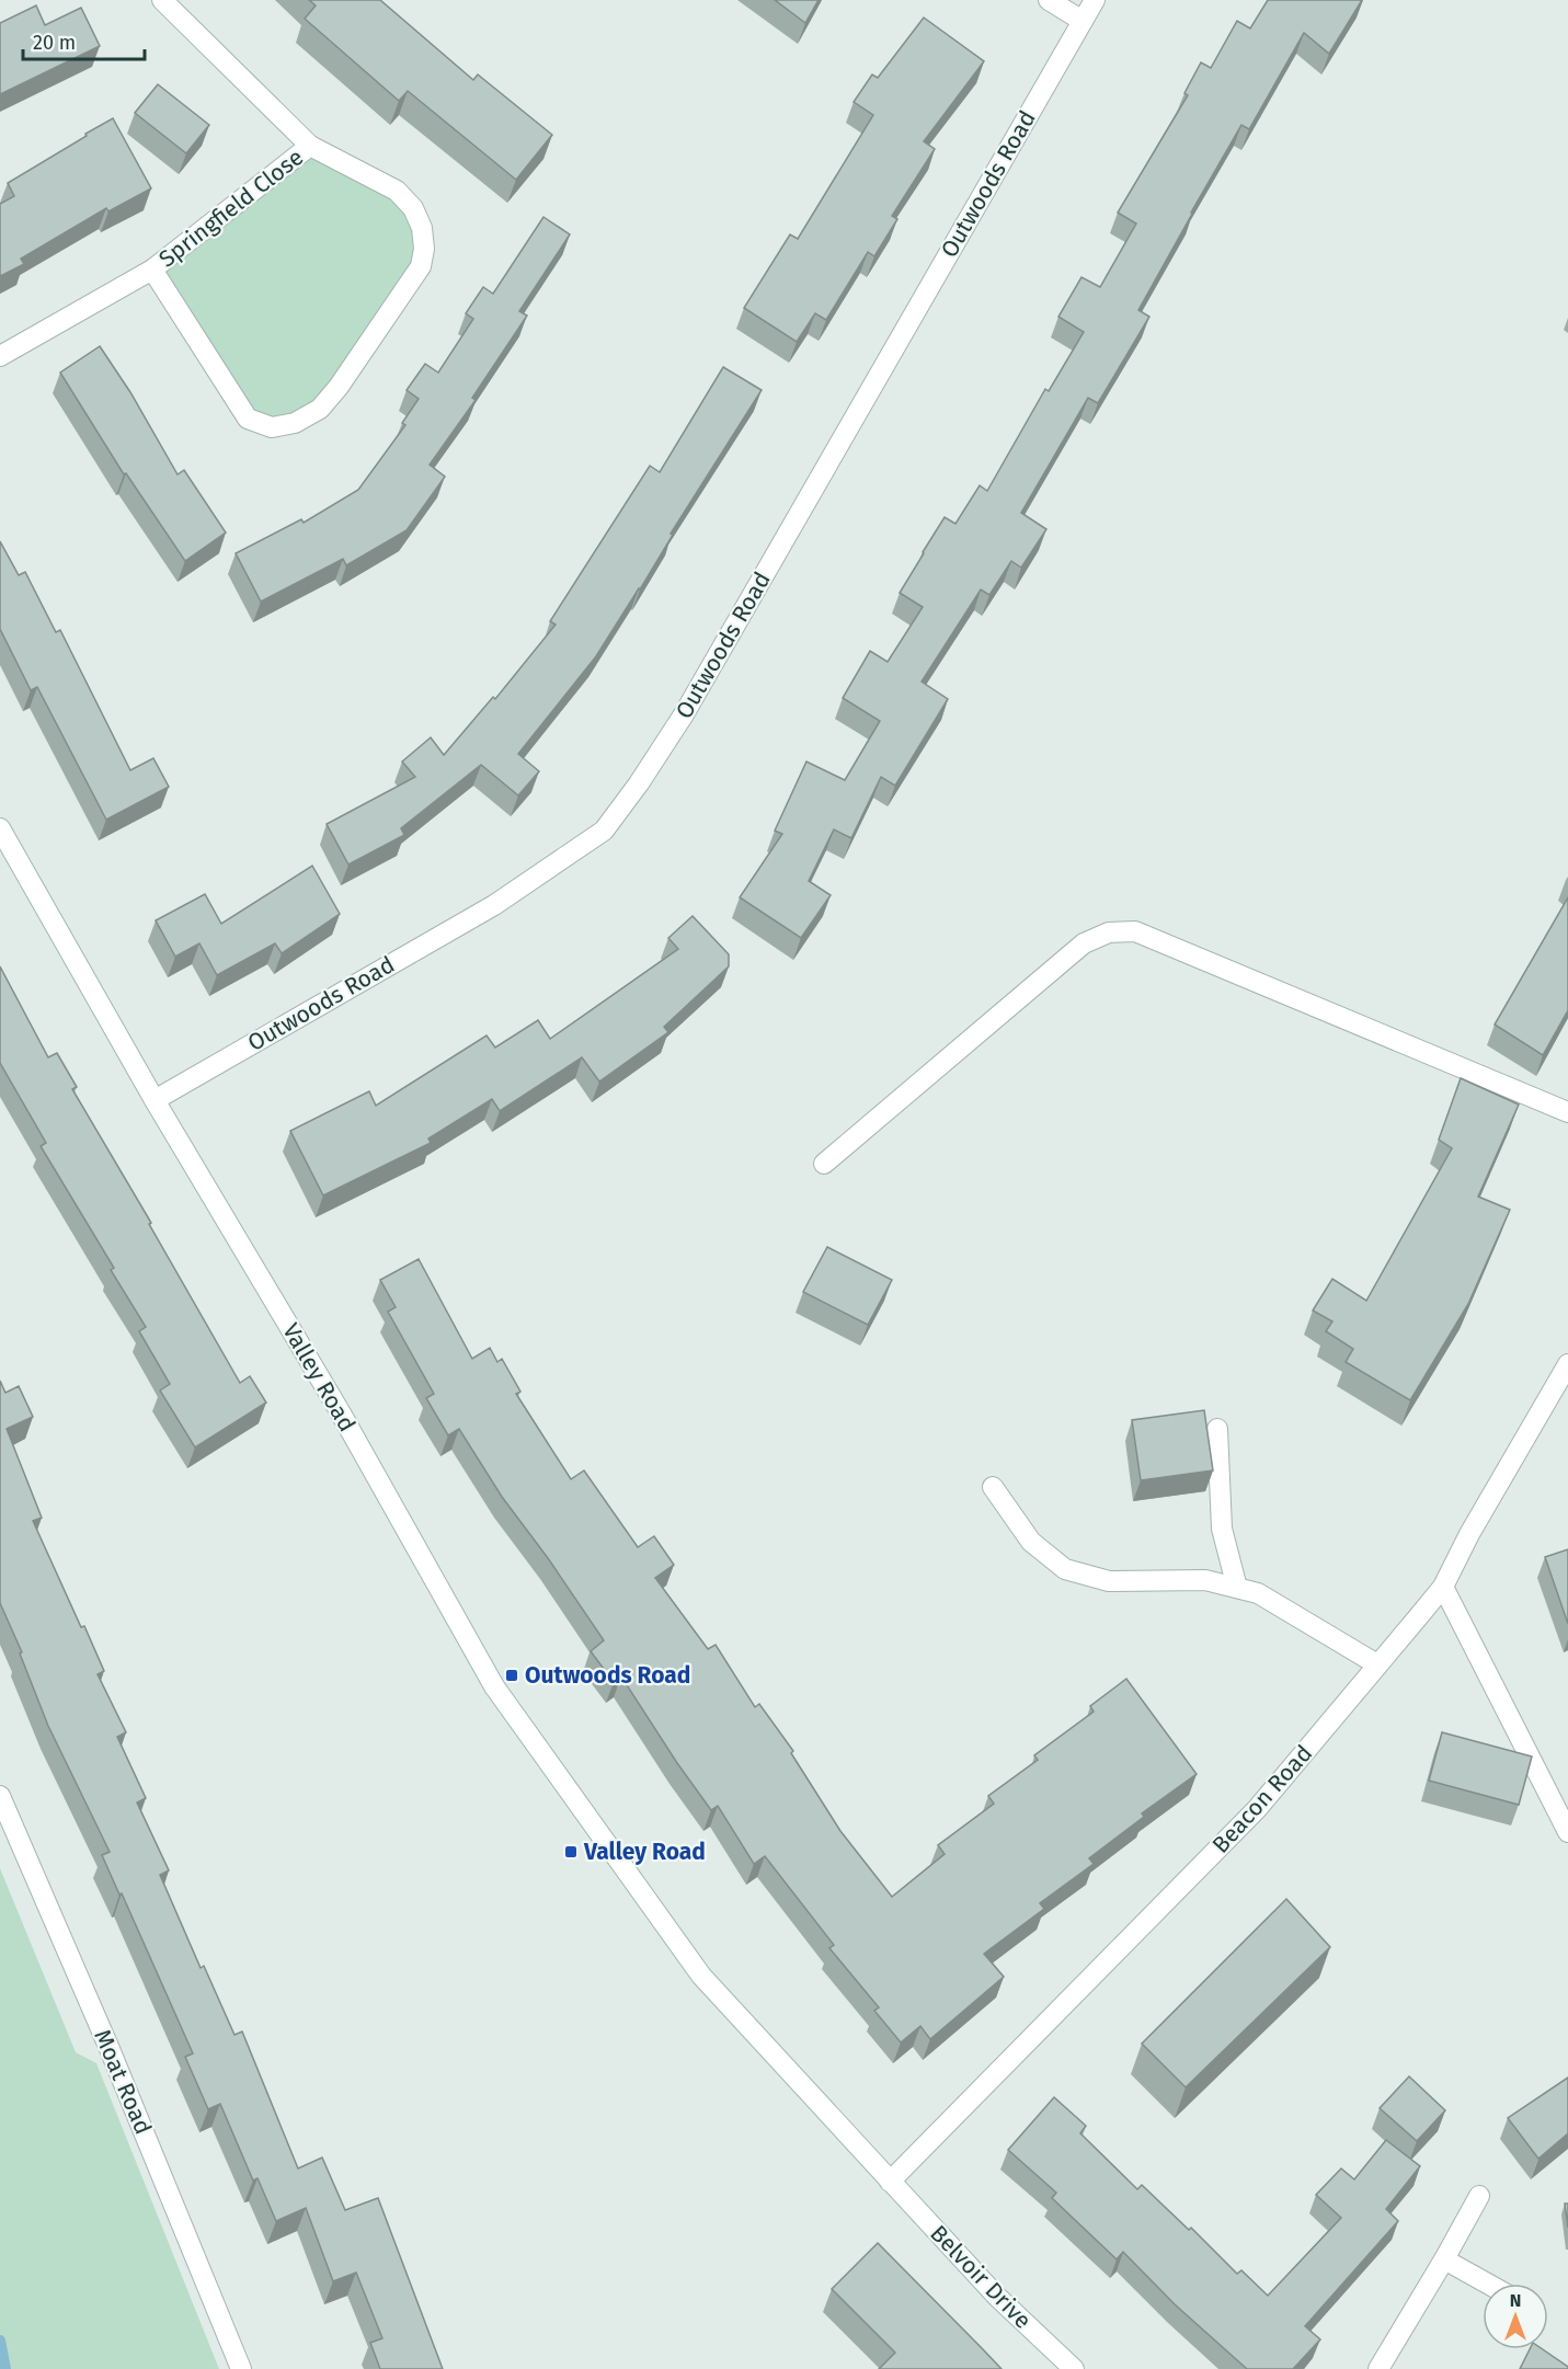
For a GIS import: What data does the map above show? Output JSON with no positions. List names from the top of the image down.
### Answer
{
  "streets": {
    "street": [
      "Outwoods Road",
      "Springfield Close",
      "Valley Road",
      "Beacon Road",
      "Moat Road",
      "Belvoir Drive"
    ]
  },
  "crossings": [
    ["Outwoods Road", "Valley Road"],
    ["Valley Road", "Beacon Road"],
    ["Valley Road", "Belvoir Drive"],
    ["Beacon Road", "Belvoir Drive"]
  ],
  "places": {
    "transit": ["Outwoods Road", "Valley Road"]
  },
  "scale_bar": "20 m",
  "north": "top"
}
